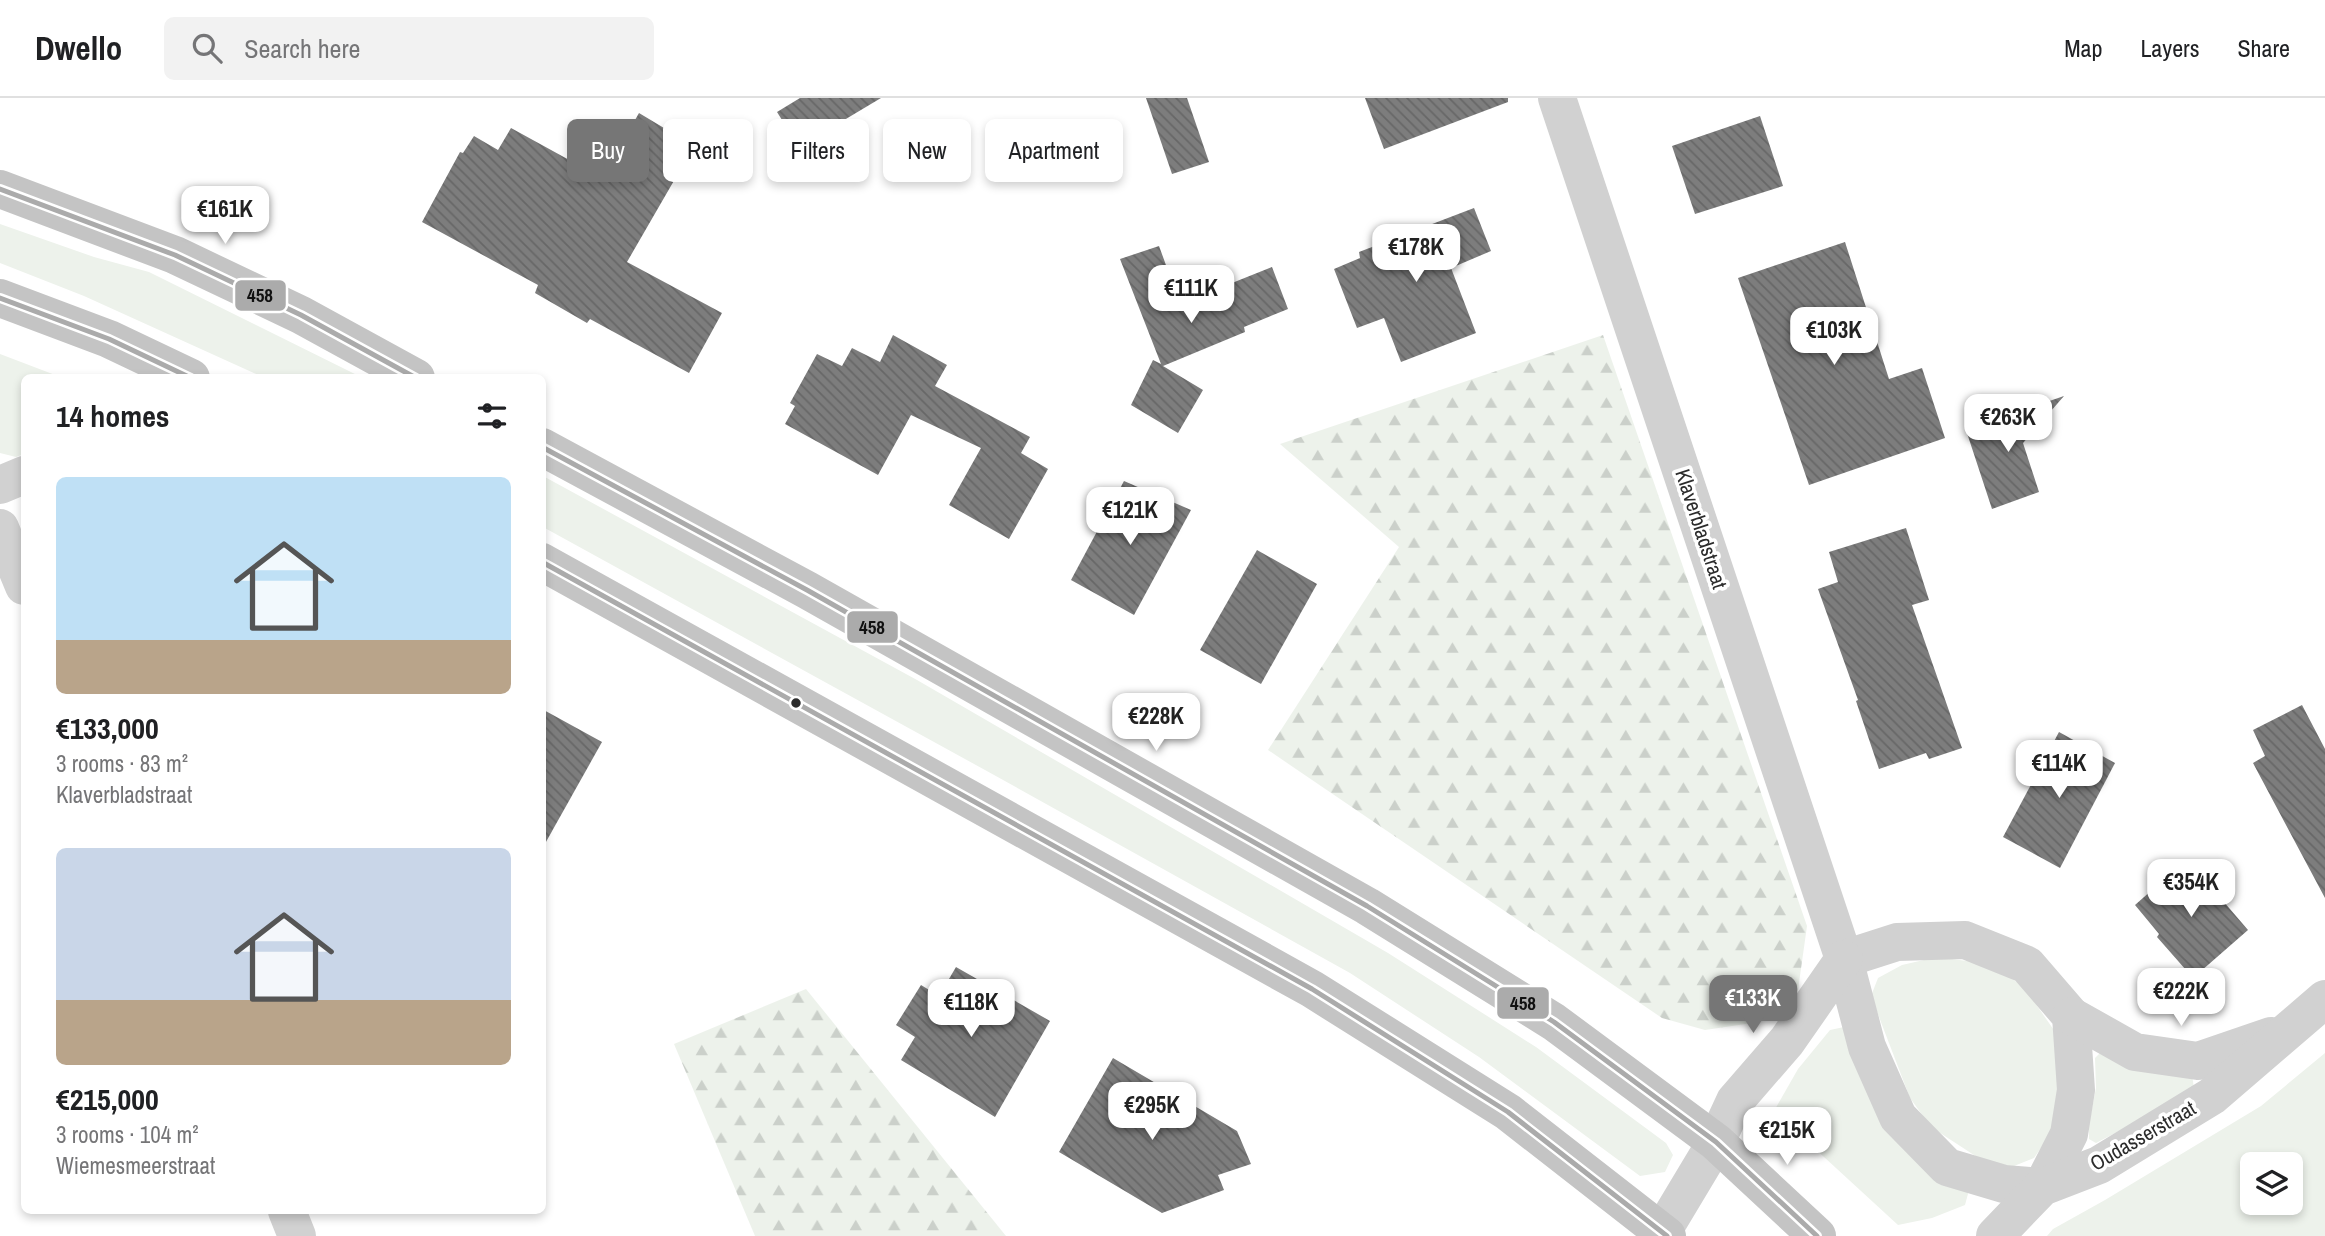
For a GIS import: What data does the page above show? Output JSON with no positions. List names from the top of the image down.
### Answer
{
  "streets": {
    "street": ["Klaverbladstraat", "Oudasserstraat"]
  },
  "crossings": [
    ["Klaverbladstraat", "Oudasserstraat"]
  ],
  "lines": ["transit line 458"],
  "page": {
    "header": "Dwello",
    "search": "Search here",
    "nav": ["Map", "Layers", "Share"],
    "chip": [
      "Buy",
      "Rent",
      "Filters",
      "New",
      "Apartment"
    ],
    "price": [
      "€161K",
      "€178K",
      "€111K",
      "€103K",
      "€263K",
      "€121K",
      "€228K",
      "€114K",
      "€354K",
      "€222K",
      "€133K",
      "€118K",
      "€295K",
      "€215K"
    ],
    "heading": "14 homes",
    "list": [
      {
        "name": "€133,000",
        "note": "3 rooms · 83 m² · Klaverbladstraat"
      },
      {
        "name": "€215,000",
        "note": "3 rooms · 104 m² · Wiemesmeerstraat"
      }
    ]
  }
}
